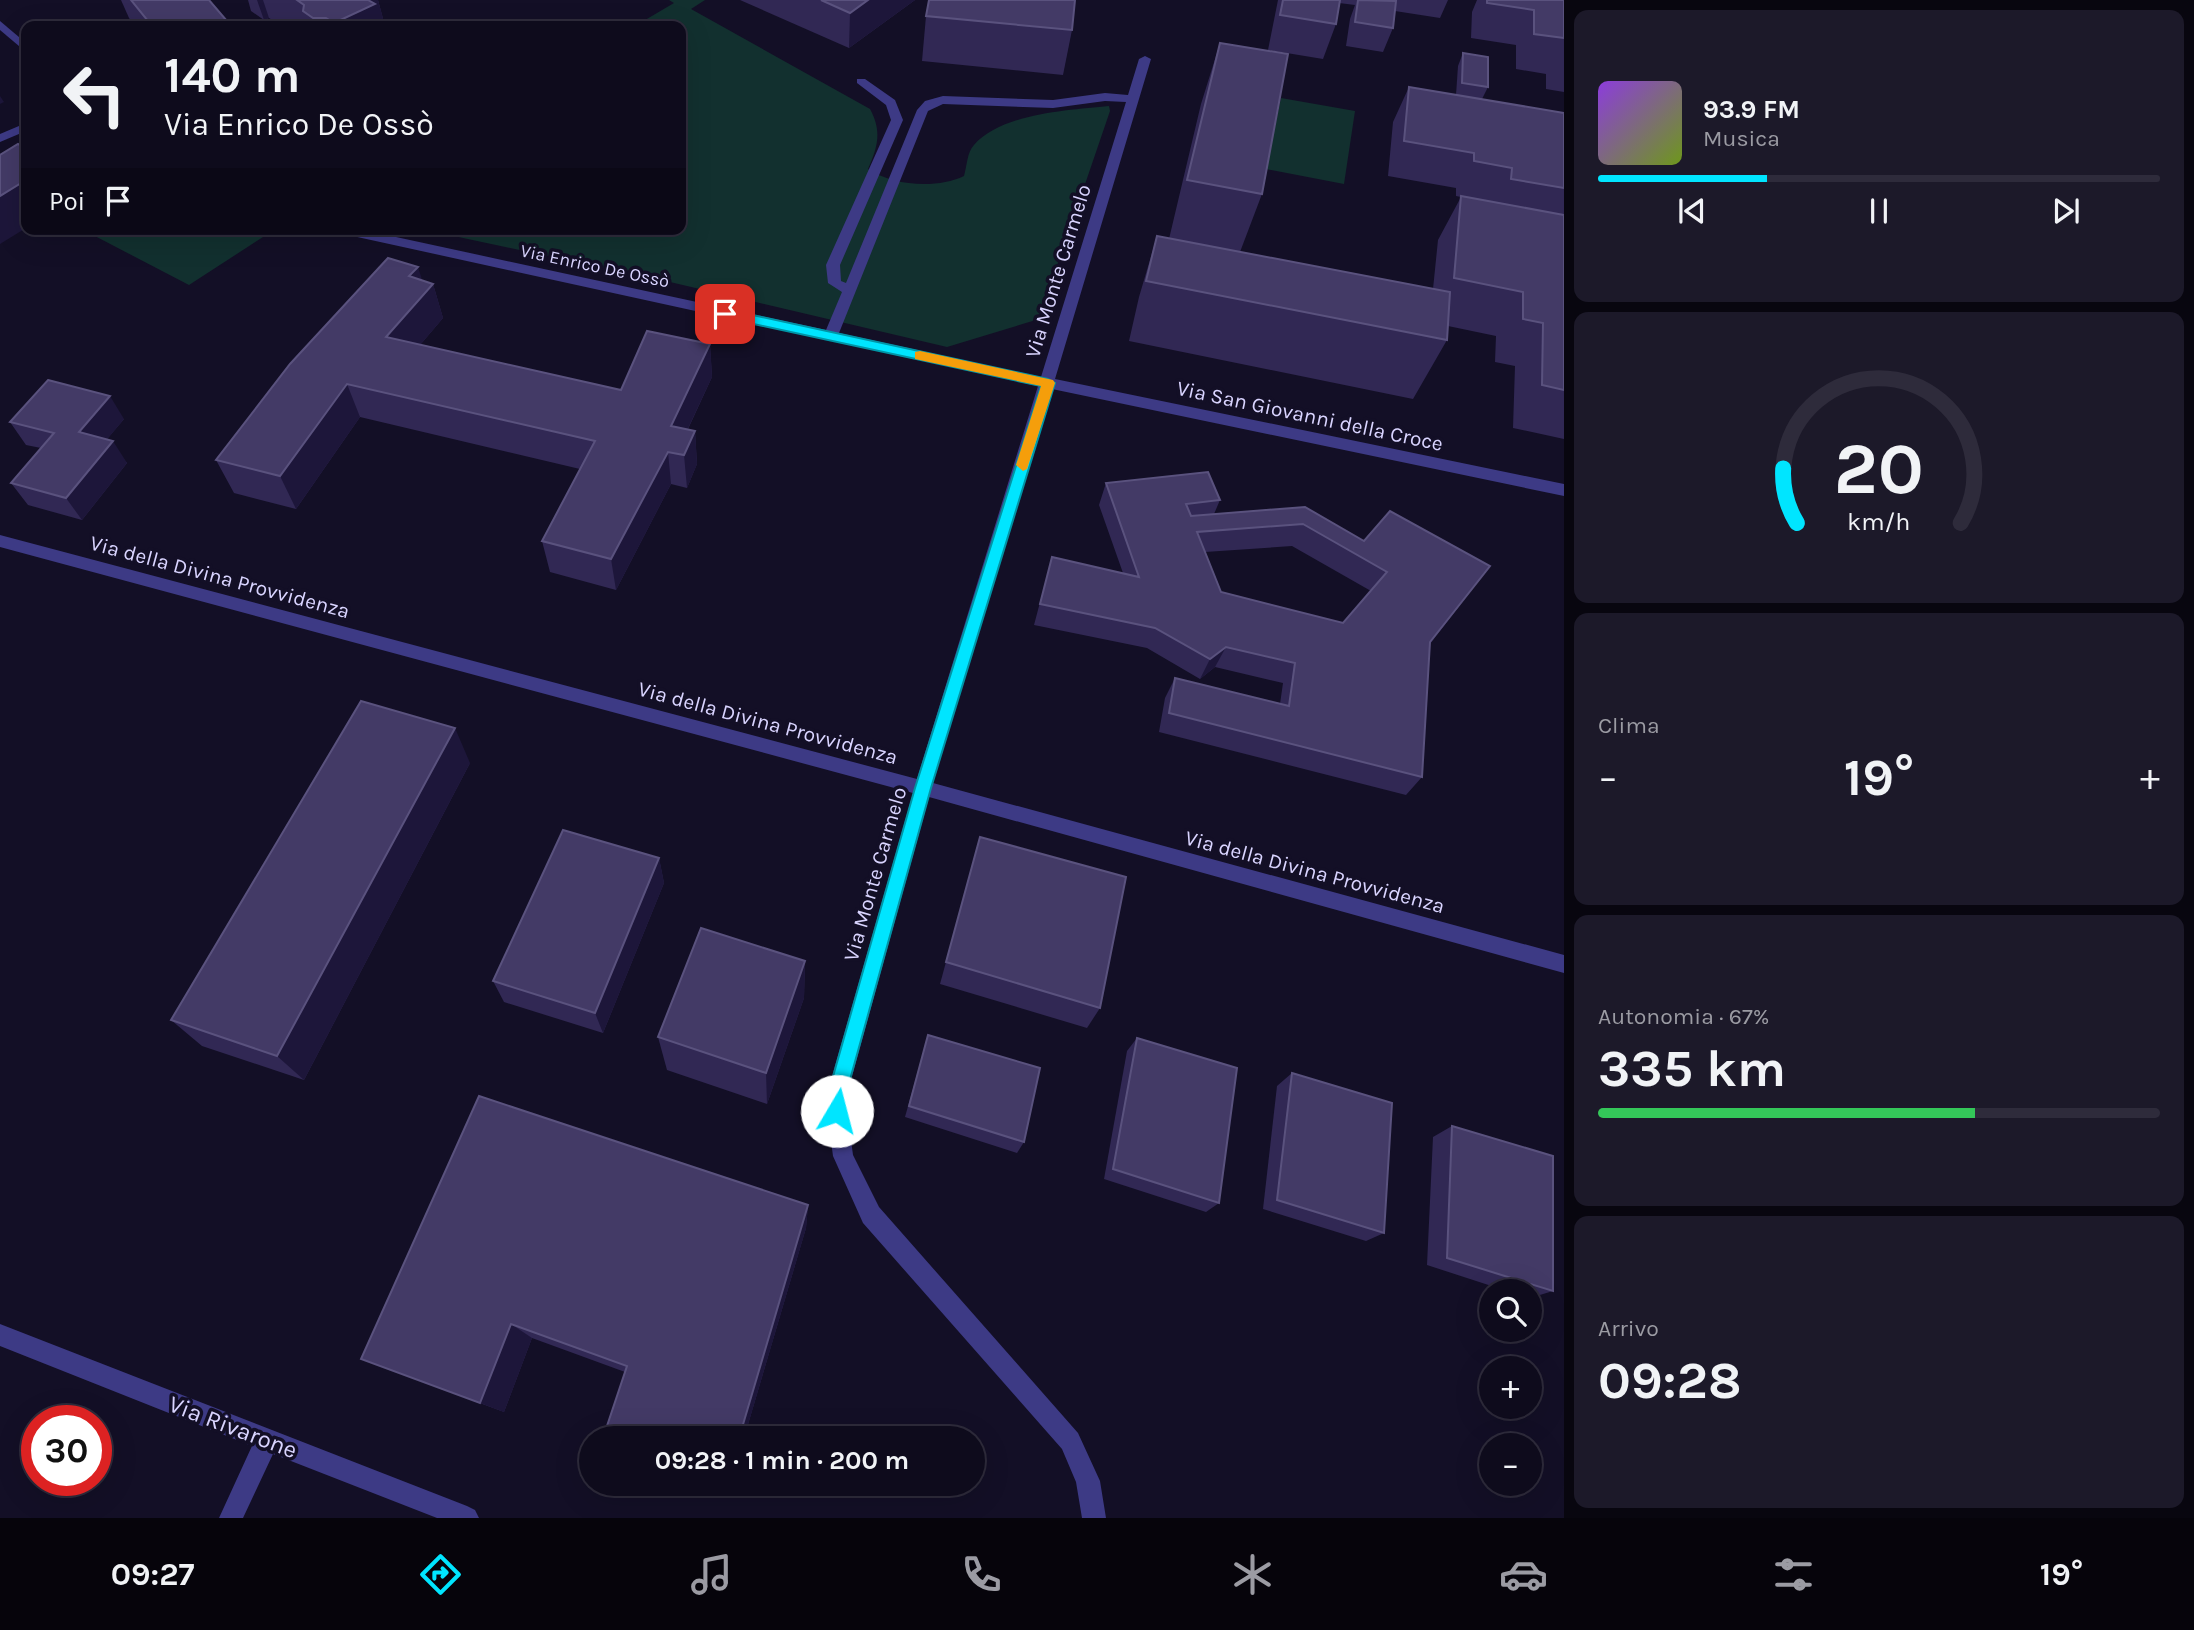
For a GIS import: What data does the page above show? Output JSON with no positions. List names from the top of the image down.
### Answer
{
  "streets": {
    "street": [
      "Via Enrico De Ossò",
      "Via Monte Carmelo",
      "Via San Giovanni della Croce",
      "Via della Divina Provvidenza",
      "Via Rivarone"
    ]
  },
  "crossings": [
    ["Via Enrico De Ossò", "Via Monte Carmelo"],
    ["Via Enrico De Ossò", "Via San Giovanni della Croce"],
    ["Via Monte Carmelo", "Via San Giovanni della Croce"],
    ["Via Monte Carmelo", "Via della Divina Provvidenza"]
  ],
  "page": {
    "turn": ["140 m", "Via Enrico De Ossò"],
    "song": ["93.9 FM", "Musica"],
    "then": "Poi",
    "tile": [
      "Clima",
      ["Autonomia · 67%", "335 km"],
      ["Arrivo", "09:28"]
    ],
    "heat": ["−", "19°", "+"],
    "map_buttons": ["+", "−"],
    "limit": "30",
    "trip": "09:28 · 1 min · 200 m",
    "tabs": ["09:27", "19°"],
    "gauge": ["20", "km/h"]
  }
}
